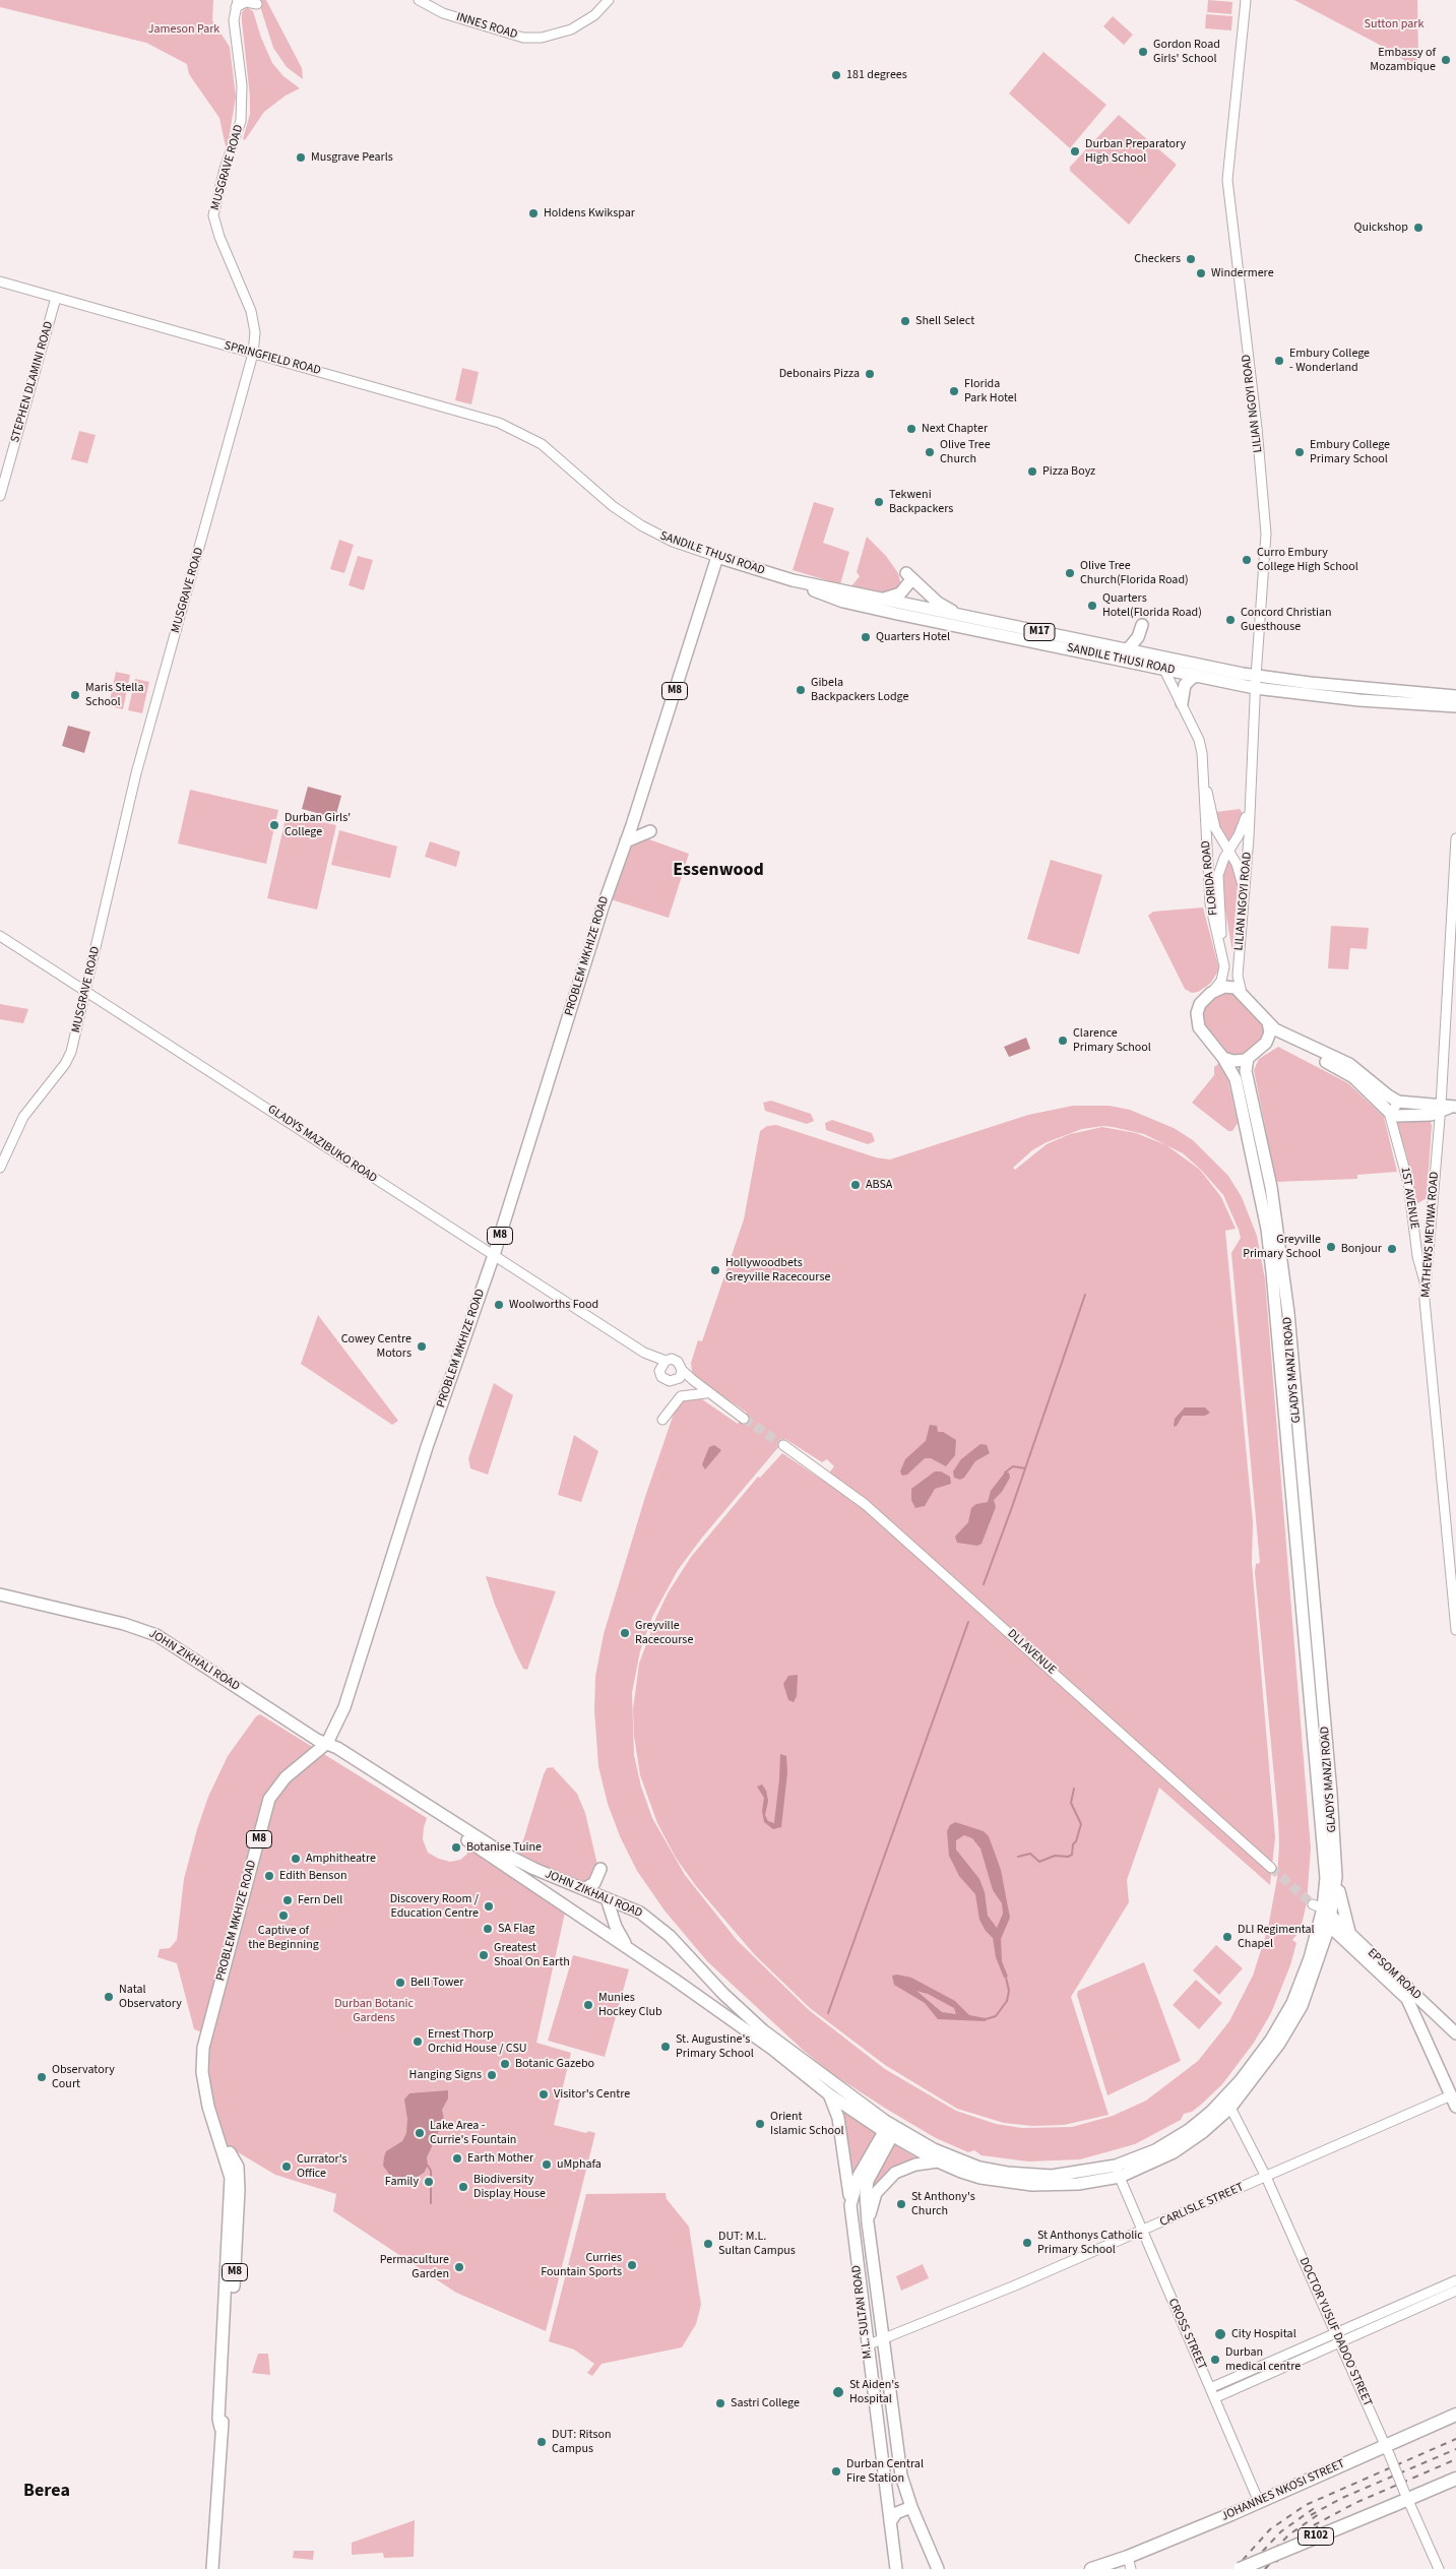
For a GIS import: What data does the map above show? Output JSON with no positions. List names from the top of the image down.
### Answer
{
  "streets": {
    "highway": ["JOHANNES NKOSI STREET", "R102"],
    "main road": [
      "SANDILE THUSI ROAD",
      "M17",
      "M8",
      "PROBLEM MKHIZE ROAD",
      "GLADYS MANZI ROAD",
      "JOHN ZIKHALI ROAD",
      "EPSOM ROAD",
      "M.L. SULTAN ROAD"
    ],
    "street": [
      "INNES ROAD",
      "MUSGRAVE ROAD",
      "SPRINGFIELD ROAD",
      "STEPHEN DLAMINI ROAD",
      "LILIAN NGOYI ROAD",
      "FLORIDA ROAD",
      "GLADYS MAZIBUKO ROAD",
      "1ST AVENUE",
      "MATHEWS MEYIWA ROAD",
      "DLI AVENUE",
      "CARLISLE STREET",
      "DOCTOR YUSUF DADOO STREET",
      "CROSS STREET"
    ]
  },
  "crossings": [
    ["MUSGRAVE ROAD", "SPRINGFIELD ROAD"],
    ["MUSGRAVE ROAD", "GLADYS MAZIBUKO ROAD"],
    ["SPRINGFIELD ROAD", "STEPHEN DLAMINI ROAD"],
    ["SPRINGFIELD ROAD", "SANDILE THUSI ROAD"],
    ["LILIAN NGOYI ROAD", "SANDILE THUSI ROAD"],
    ["LILIAN NGOYI ROAD", "FLORIDA ROAD"],
    ["LILIAN NGOYI ROAD", "GLADYS MANZI ROAD"],
    ["SANDILE THUSI ROAD", "FLORIDA ROAD"],
    ["SANDILE THUSI ROAD", "PROBLEM MKHIZE ROAD"],
    ["M8", "PROBLEM MKHIZE ROAD"],
    ["FLORIDA ROAD", "GLADYS MANZI ROAD"],
    ["PROBLEM MKHIZE ROAD", "GLADYS MAZIBUKO ROAD"],
    ["PROBLEM MKHIZE ROAD", "JOHN ZIKHALI ROAD"],
    ["1ST AVENUE", "MATHEWS MEYIWA ROAD"],
    ["GLADYS MANZI ROAD", "JOHN ZIKHALI ROAD"],
    ["GLADYS MANZI ROAD", "EPSOM ROAD"],
    ["GLADYS MANZI ROAD", "M.L. SULTAN ROAD"],
    ["GLADYS MANZI ROAD", "DOCTOR YUSUF DADOO STREET"],
    ["GLADYS MANZI ROAD", "CROSS STREET"],
    ["JOHN ZIKHALI ROAD", "M.L. SULTAN ROAD"],
    ["EPSOM ROAD", "CARLISLE STREET"],
    ["CARLISLE STREET", "M.L. SULTAN ROAD"],
    ["CARLISLE STREET", "DOCTOR YUSUF DADOO STREET"],
    ["CARLISLE STREET", "CROSS STREET"],
    ["DOCTOR YUSUF DADOO STREET", "JOHANNES NKOSI STREET"],
    ["DOCTOR YUSUF DADOO STREET", "R102"],
    ["CROSS STREET", "JOHANNES NKOSI STREET"]
  ],
  "districts": ["Essenwood", "Berea"],
  "parks": ["Sutton park", "Jameson Park", "Durban Botanic Gardens"],
  "places": [
    "Gordon Road Girls' School",
    "Embassy of Mozambique",
    "181 degrees",
    "Durban Preparatory High School",
    "Musgrave Pearls",
    "Holdens Kwikspar",
    "Quickshop",
    "Checkers",
    "Windermere",
    "Shell Select",
    "Embury College - Wonderland",
    "Debonairs Pizza",
    "Florida Park Hotel",
    "Next Chapter",
    "Olive Tree Church",
    "Embury College Primary School",
    "Pizza Boyz",
    "Tekweni Backpackers",
    "Curro Embury College High School",
    "Olive Tree Church(Florida Road)",
    "Quarters Hotel(Florida Road)",
    "Concord Christian Guesthouse",
    "Quarters Hotel",
    "Gibela Backpackers Lodge",
    "Maris Stella School",
    "Durban Girls' College",
    "Clarence Primary School",
    "ABSA",
    "Greyville Primary School",
    "Bonjour",
    "Hollywoodbets Greyville Racecourse",
    "Woolworths Food",
    "Cowey Centre Motors",
    "Greyville Racecourse",
    "Botanise Tuine",
    "Amphitheatre",
    "Edith Benson",
    "Fern Dell",
    "Discovery Room / Education Centre",
    "Captive of the Beginning",
    "SA Flag",
    "DLI Regimental Chapel",
    "Greatest Shoal On Earth",
    "Bell Tower",
    "Natal Observatory",
    "Munies Hockey Club",
    "Ernest Thorp Orchid House / CSU",
    "St. Augustine's Primary School",
    "Botanic Gazebo",
    "Hanging Signs",
    "Observatory Court",
    "Visitor's Centre",
    "Orient Islamic School",
    "Lake Area - Currie's Fountain",
    "Earth Mother",
    "uMphafa",
    "Currator's Office",
    "Family",
    "Biodiversity Display House",
    "St Anthony's Church",
    "St Anthonys Catholic Primary School",
    "DUT: M.L. Sultan Campus",
    "Curries Fountain Sports",
    "Permaculture Garden",
    "City Hospital",
    "Durban medical centre",
    "St Aiden's Hospital",
    "Sastri College",
    "DUT: Ritson Campus",
    "Durban Central Fire Station"
  ]
}
